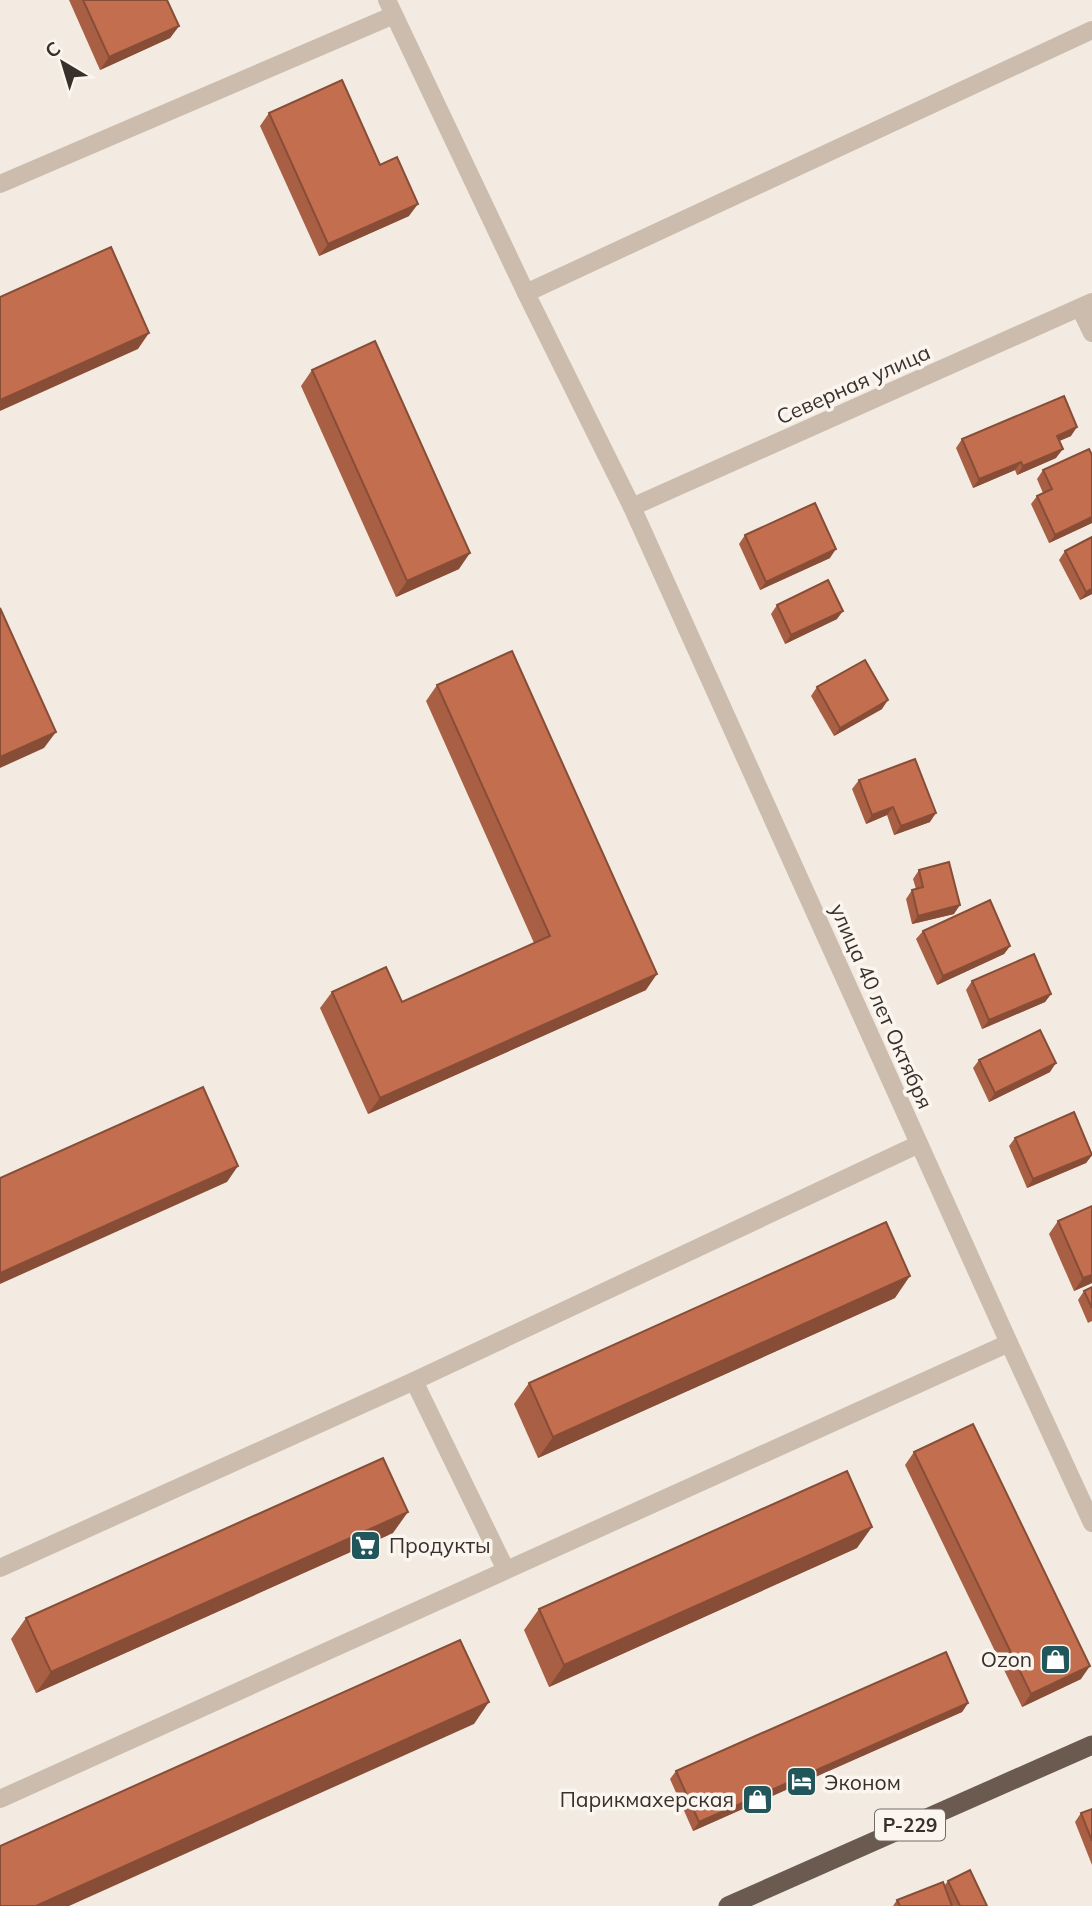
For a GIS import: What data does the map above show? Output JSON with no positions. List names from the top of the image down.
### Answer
{
  "streets": {
    "highway": ["Р-229"],
    "street": ["Северная улица", "улица 40 лет Октября"]
  },
  "crossings": [
    ["Северная улица", "улица 40 лет Октября"]
  ],
  "places": {
    "supermarket": ["Продукты"],
    "shop": ["Ozon", "Парикмахерская"],
    "hotel": ["Эконом"]
  },
  "north": "top left"
}
